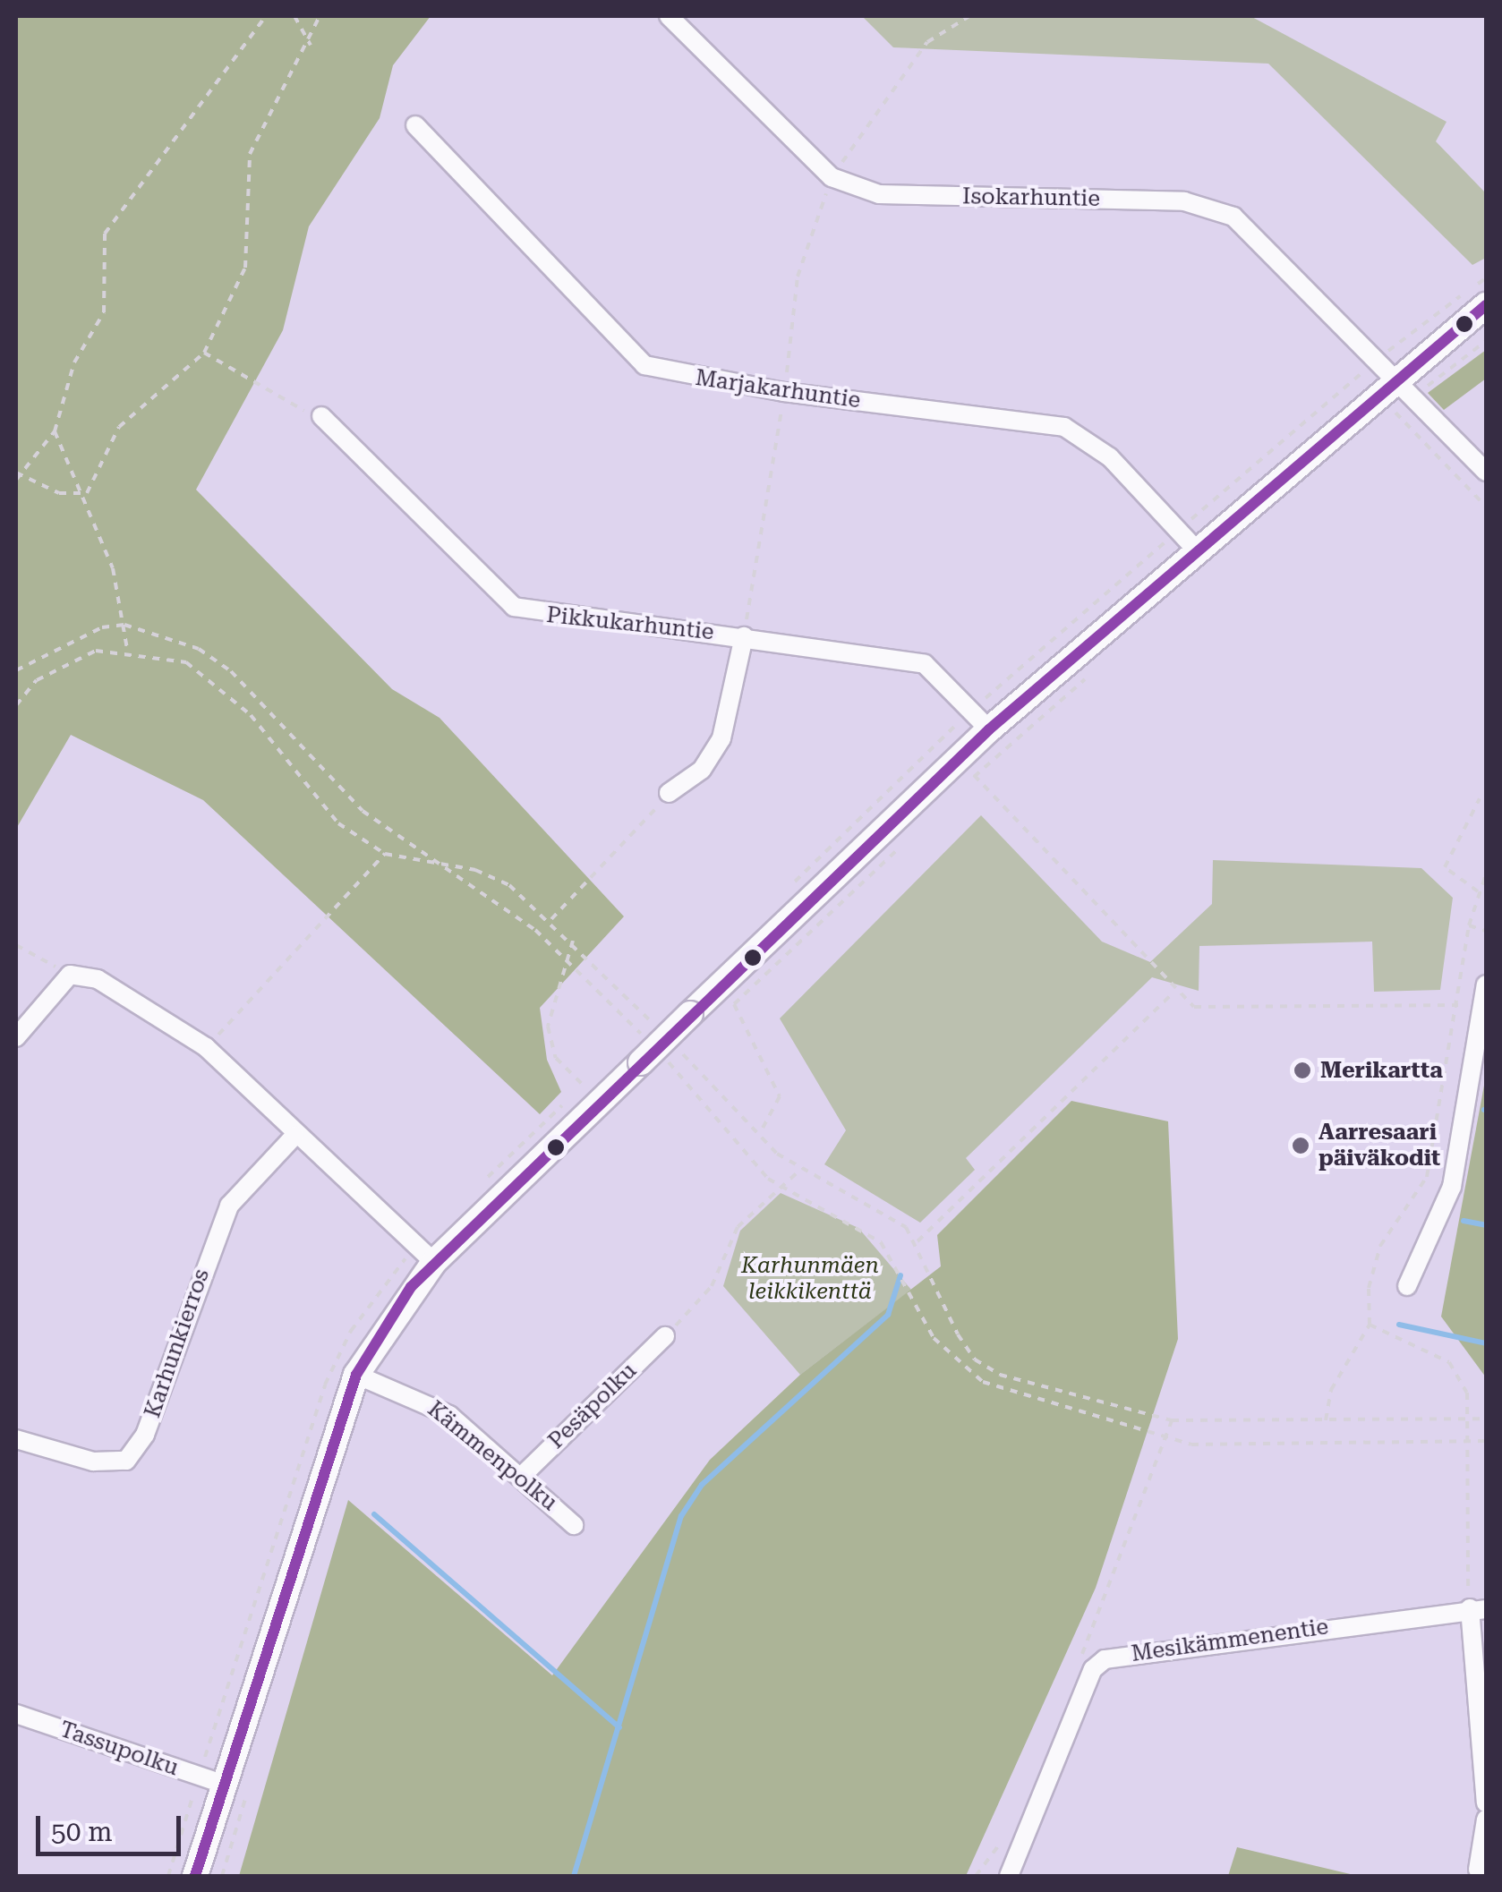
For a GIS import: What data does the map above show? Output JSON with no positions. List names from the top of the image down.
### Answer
{
  "streets": {
    "street": [
      "Isokarhuntie",
      "Marjakarhuntie",
      "Pikkukarhuntie",
      "Karhunkierros",
      "Pesäpolku",
      "Kämmenpolku",
      "Mesikämmenentie",
      "Tassupolku"
    ]
  },
  "crossings": [
    ["Pesäpolku", "Kämmenpolku"]
  ],
  "parks": ["Karhunmäen leikkikenttä"],
  "places": ["Merikartta", "Aarresaari päiväkodit"],
  "scale_bar": "50 m"
}
